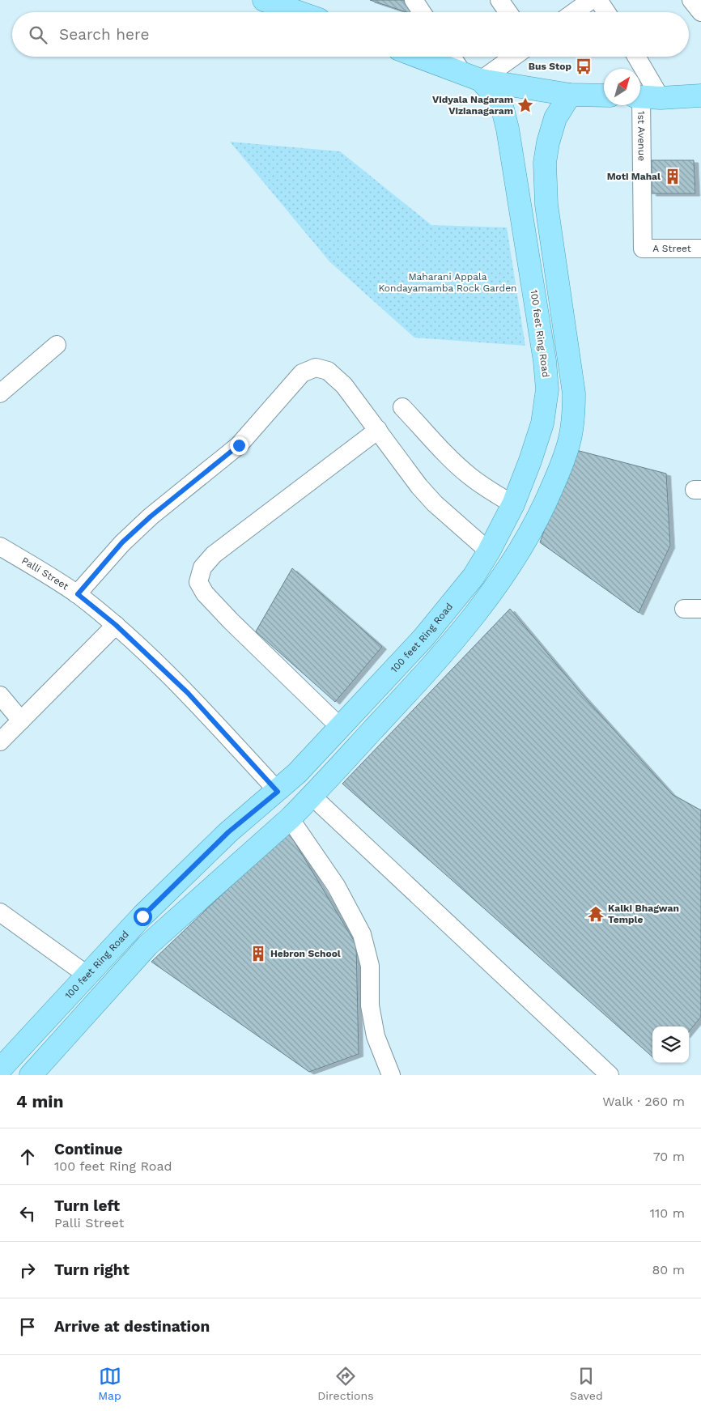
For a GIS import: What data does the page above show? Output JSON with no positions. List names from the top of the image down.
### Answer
{
  "streets": {
    "main road": ["100 feet Ring Road"],
    "street": ["1st Avenue", "A Street", "Palli Street"]
  },
  "crossings": [
    ["1st Avenue", "A Street"],
    ["100 feet Ring Road", "Palli Street"]
  ],
  "parks": ["Maharani Appala Kondayamamba Rock Garden"],
  "places": {
    "bus stop": ["Bus Stop"],
    "place": ["Vidyala Nagaram Vizianagaram"],
    "building": ["Moti Mahal", "Hebron School"],
    "temple": ["Kalki Bhagwan Temple"]
  },
  "north": "top right",
  "page": {
    "search": "Search here",
    "heading": ["4 min", "Walk · 260 m"],
    "list": [
      ["Continue", "100 feet Ring Road", "70 m"],
      ["Turn left", "Palli Street", "110 m"],
      ["Turn right", "80 m"],
      "Arrive at destination"
    ],
    "nav": ["Map", "Directions", "Saved"]
  }
}
